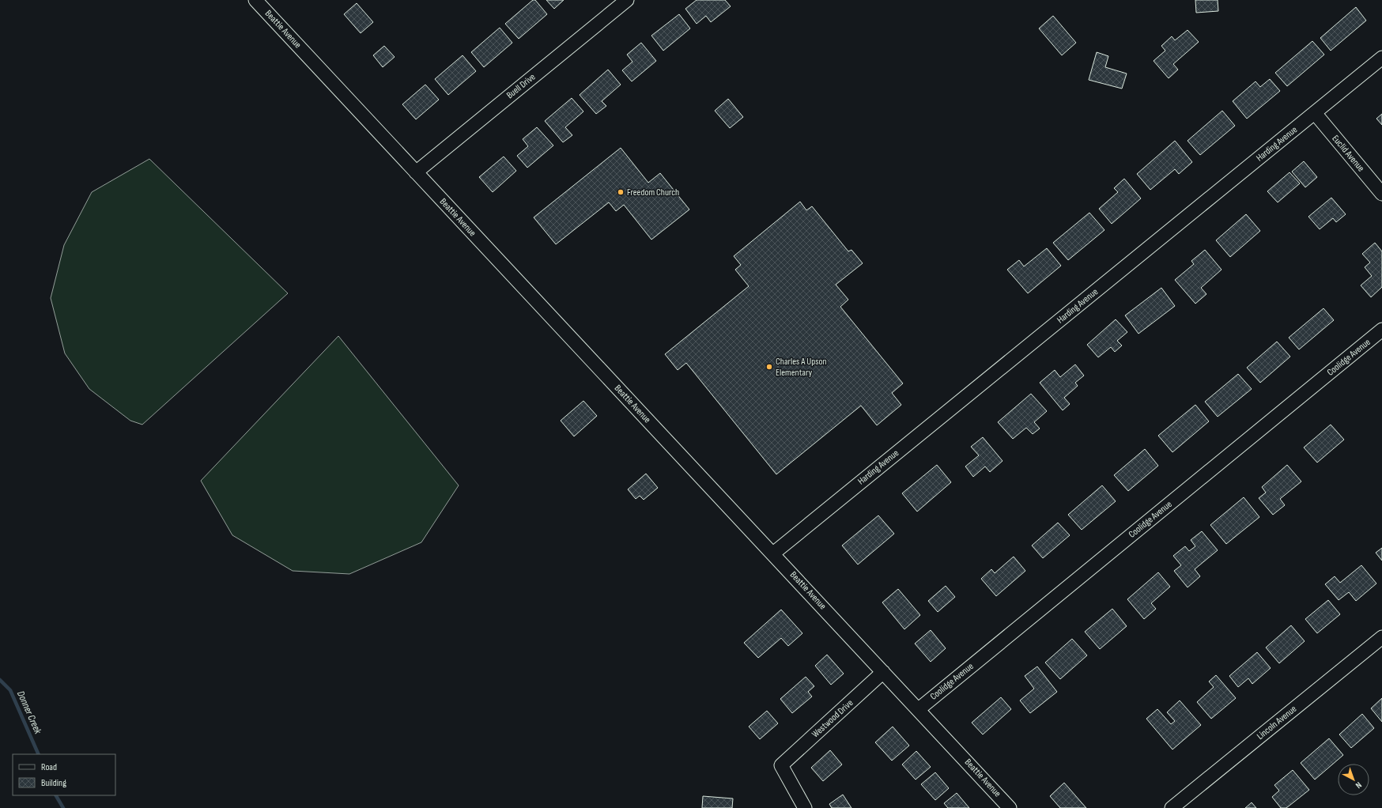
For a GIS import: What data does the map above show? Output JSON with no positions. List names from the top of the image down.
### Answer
{
  "streets": {
    "street": [
      "Beattie Avenue",
      "Buell Drive",
      "Harding Avenue",
      "Euclid Avenue",
      "Coolidge Avenue",
      "Westwood Drive",
      "Lincoln Avenue"
    ]
  },
  "crossings": [
    ["Beattie Avenue", "Buell Drive"],
    ["Beattie Avenue", "Harding Avenue"],
    ["Beattie Avenue", "Coolidge Avenue"],
    ["Beattie Avenue", "Westwood Drive"],
    ["Harding Avenue", "Euclid Avenue"]
  ],
  "water": ["Donner Creek"],
  "places": ["Freedom Church", "Charles A Upson Elementary"],
  "legend": ["Road", "Building"],
  "north": "bottom right"
}
